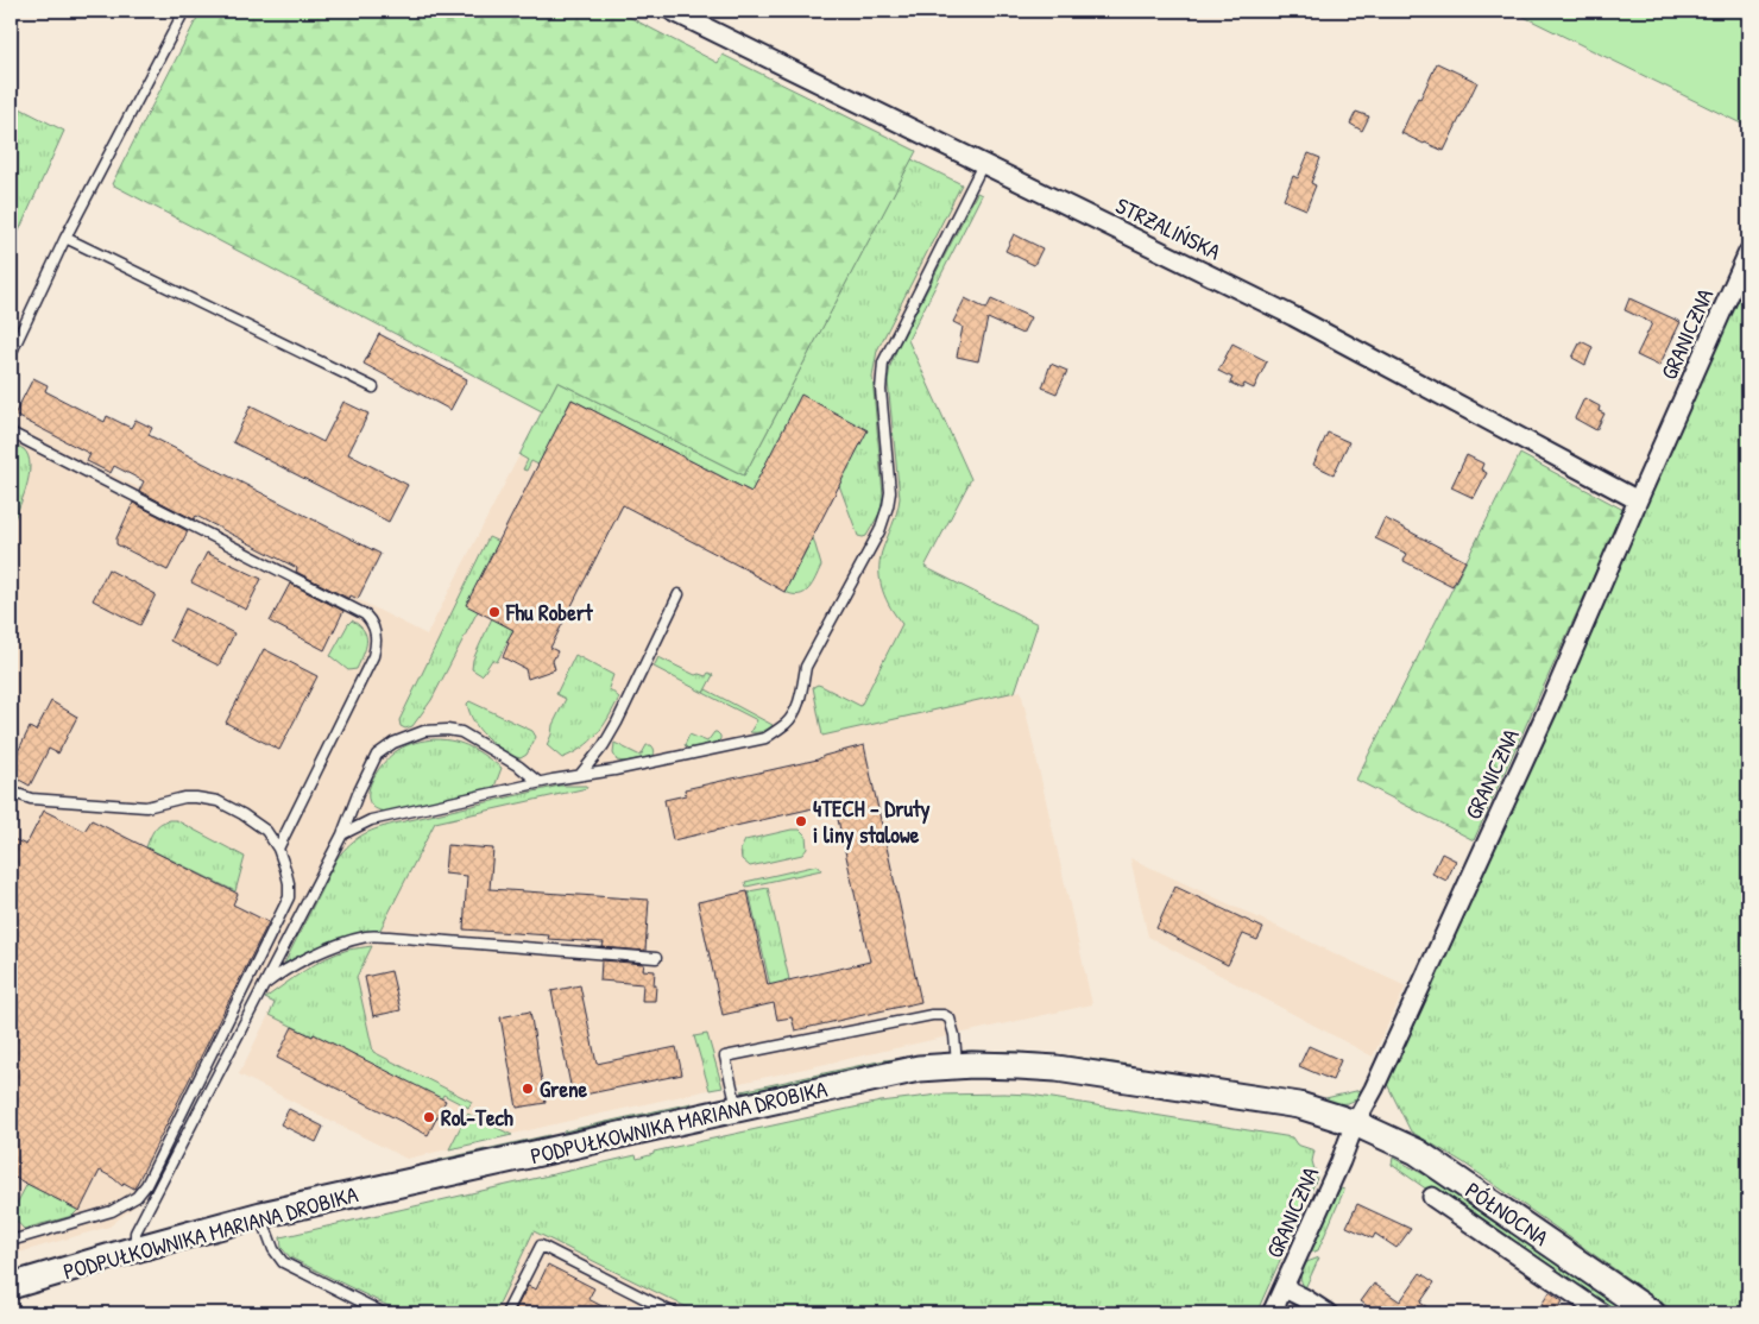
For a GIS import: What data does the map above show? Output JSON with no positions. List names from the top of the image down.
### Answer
{
  "streets": {
    "main road": ["PODPUŁKOWNIKA MARIANA DROBIKA", "PÓŁNOCNA"],
    "street": ["STRZALIŃSKA", "GRANICZNA"]
  },
  "crossings": [
    ["STRZALIŃSKA", "GRANICZNA"],
    ["GRANICZNA", "PODPUŁKOWNIKA MARIANA DROBIKA"],
    ["GRANICZNA", "PÓŁNOCNA"],
    ["PODPUŁKOWNIKA MARIANA DROBIKA", "PÓŁNOCNA"]
  ],
  "places": [
    "Fhu Robert",
    "4TECH - Druty i liny stalowe",
    "Grene",
    "Rol-Tech"
  ]
}
